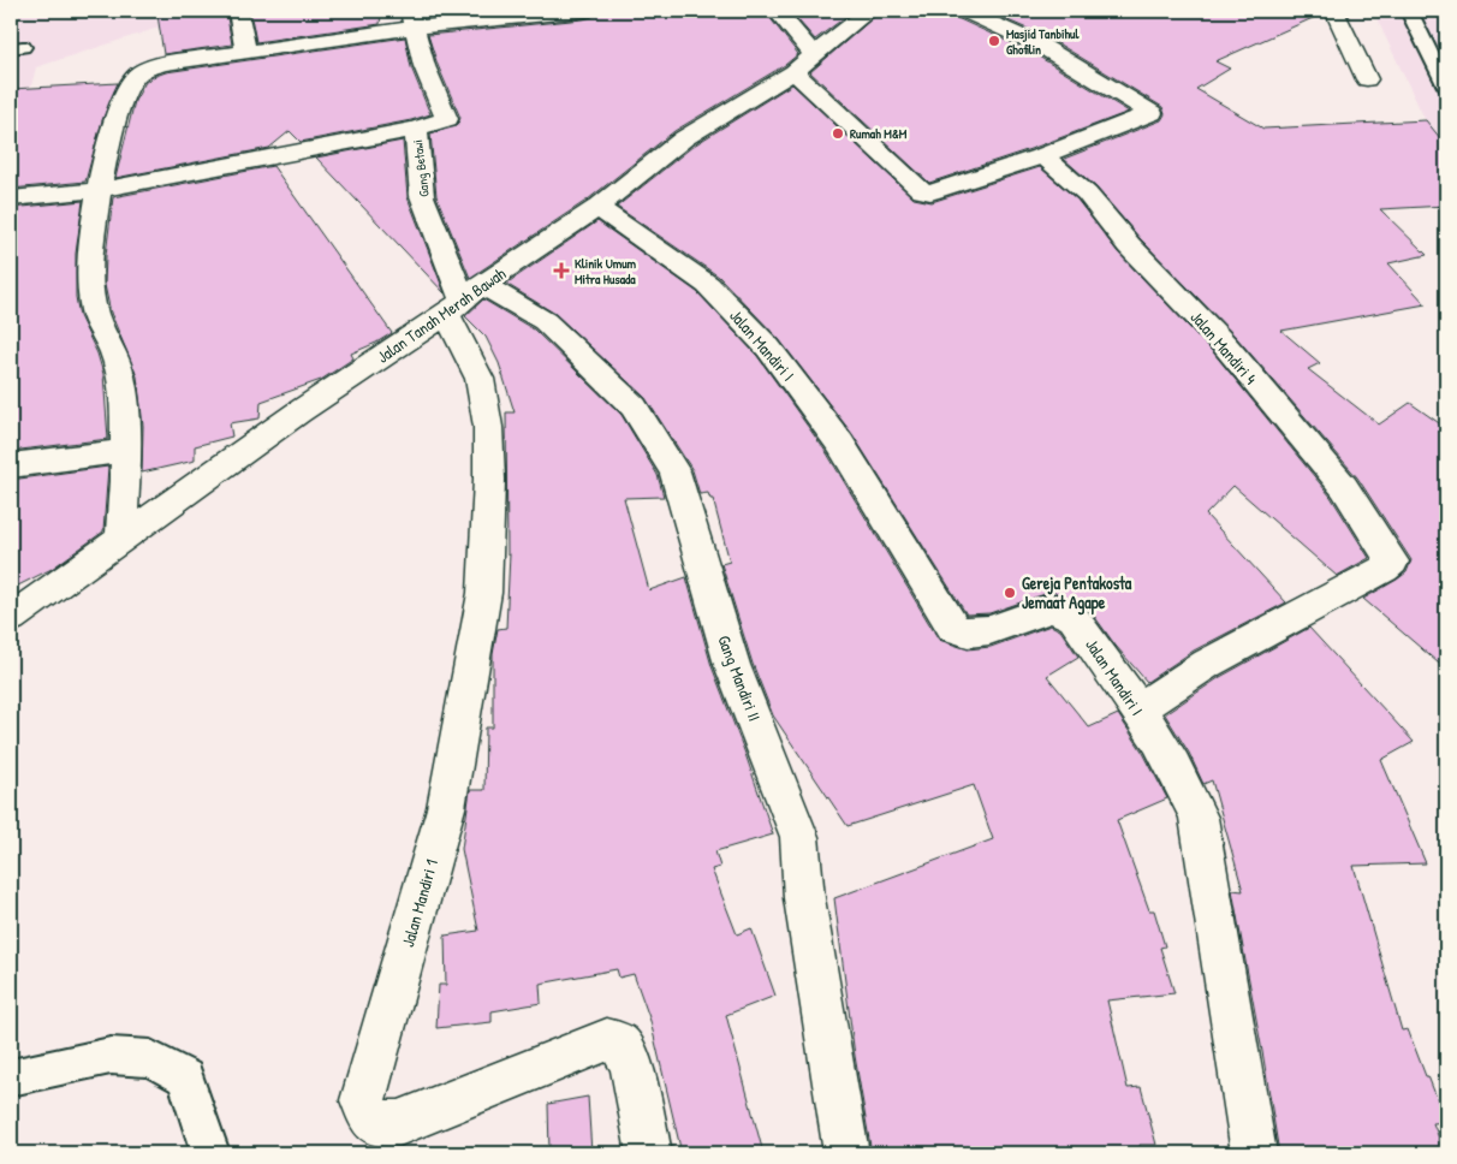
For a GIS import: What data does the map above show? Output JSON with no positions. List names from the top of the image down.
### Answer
{
  "streets": {
    "street": [
      "Gang Betawi",
      "Jalan Tanah Merah Bawah",
      "Jalan Mandiri I",
      "Jalan Mandiri 4",
      "Gang Mandiri II",
      "Jalan Mandiri 1"
    ]
  },
  "crossings": [
    ["Gang Betawi", "Jalan Tanah Merah Bawah"],
    ["Gang Betawi", "Gang Mandiri II"],
    ["Gang Betawi", "Jalan Mandiri 1"],
    ["Jalan Tanah Merah Bawah", "Jalan Mandiri I"],
    ["Jalan Tanah Merah Bawah", "Gang Mandiri II"],
    ["Jalan Tanah Merah Bawah", "Jalan Mandiri 1"],
    ["Jalan Mandiri I", "Jalan Mandiri 4"],
    ["Gang Mandiri II", "Jalan Mandiri 1"]
  ],
  "places": {
    "other": ["Masjid Tanbihul Ghofilin", "Rumah M&M", "Gereja Pentakosta Jemaat Agape"],
    "health": ["Klinik Umum Mitra Husada"]
  }
}
